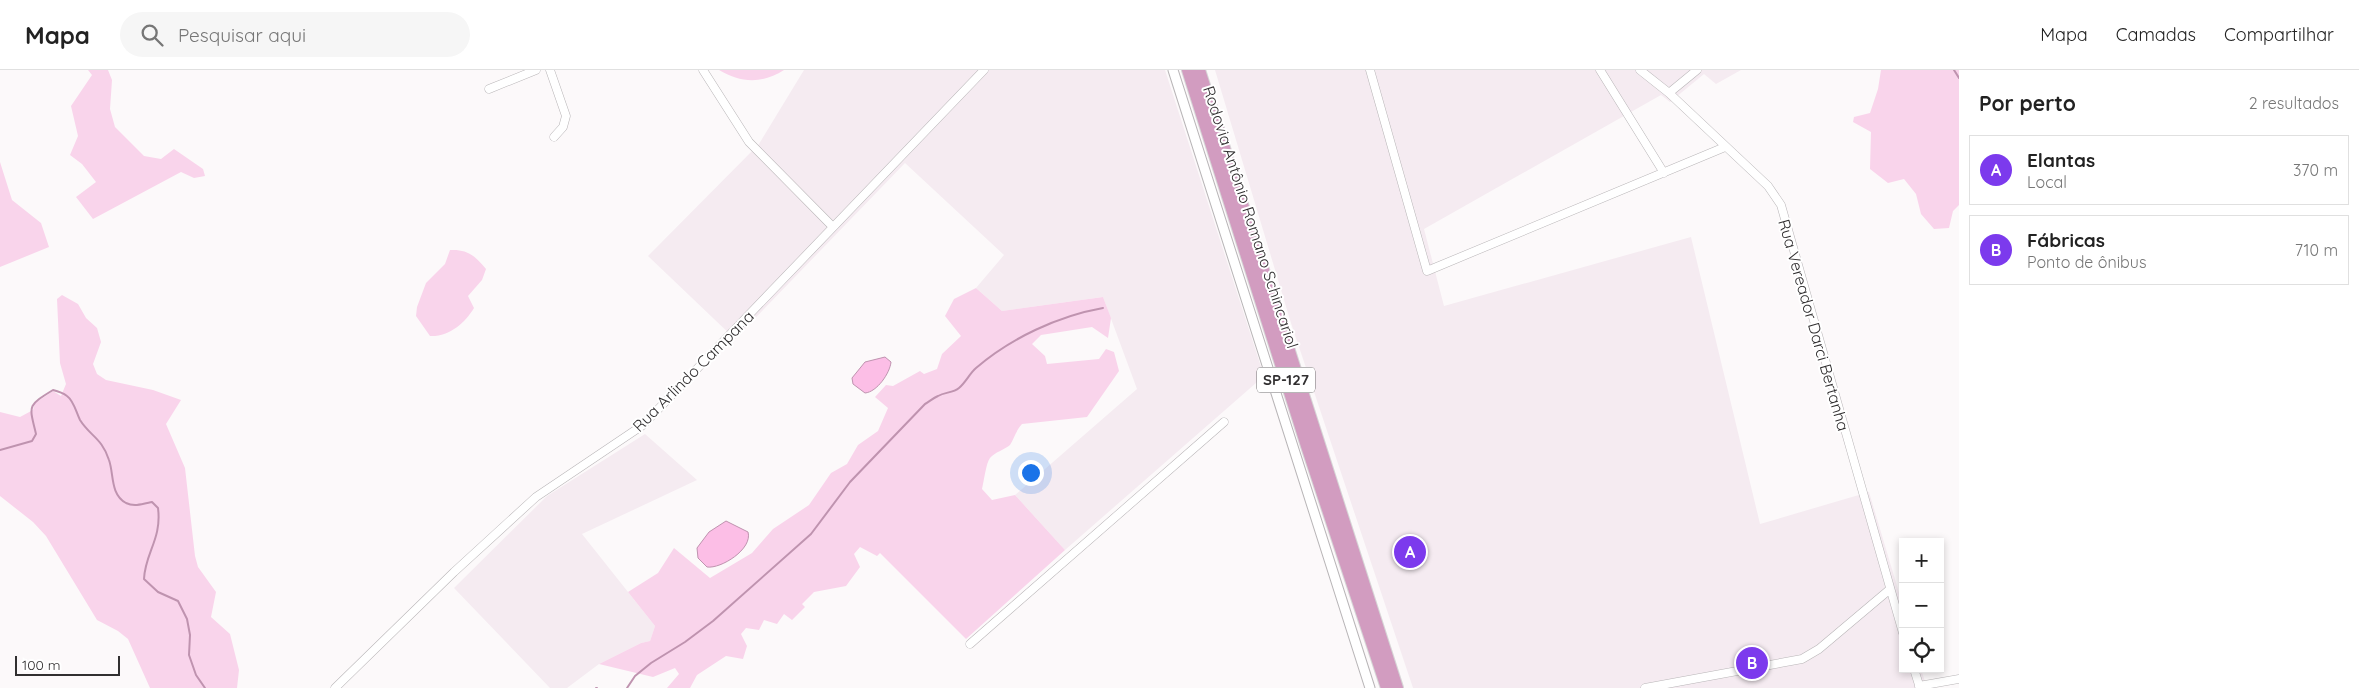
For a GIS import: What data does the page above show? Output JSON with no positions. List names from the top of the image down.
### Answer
{
  "streets": {
    "highway": ["Rodovia Antônio Romano Schincariol", "SP-127"],
    "street": ["Rua Vereador Darci Bertanha", "Rua Arlindo Campana"]
  },
  "scale_bar": "100 m",
  "page": {
    "header": "Mapa",
    "search": "Pesquisar aqui",
    "nav": ["Mapa", "Camadas", "Compartilhar"],
    "heading": ["Por perto", "2 resultados"],
    "list": [
      {
        "mark": "A",
        "name": "Elantas",
        "note": "Local",
        "value": "370 m"
      },
      {
        "mark": "B",
        "name": "Fábricas",
        "note": "Ponto de ônibus",
        "value": "710 m"
      }
    ],
    "pins": ["A", "B"],
    "map_buttons": ["+", "−"],
    "scale": "100 m"
  }
}
